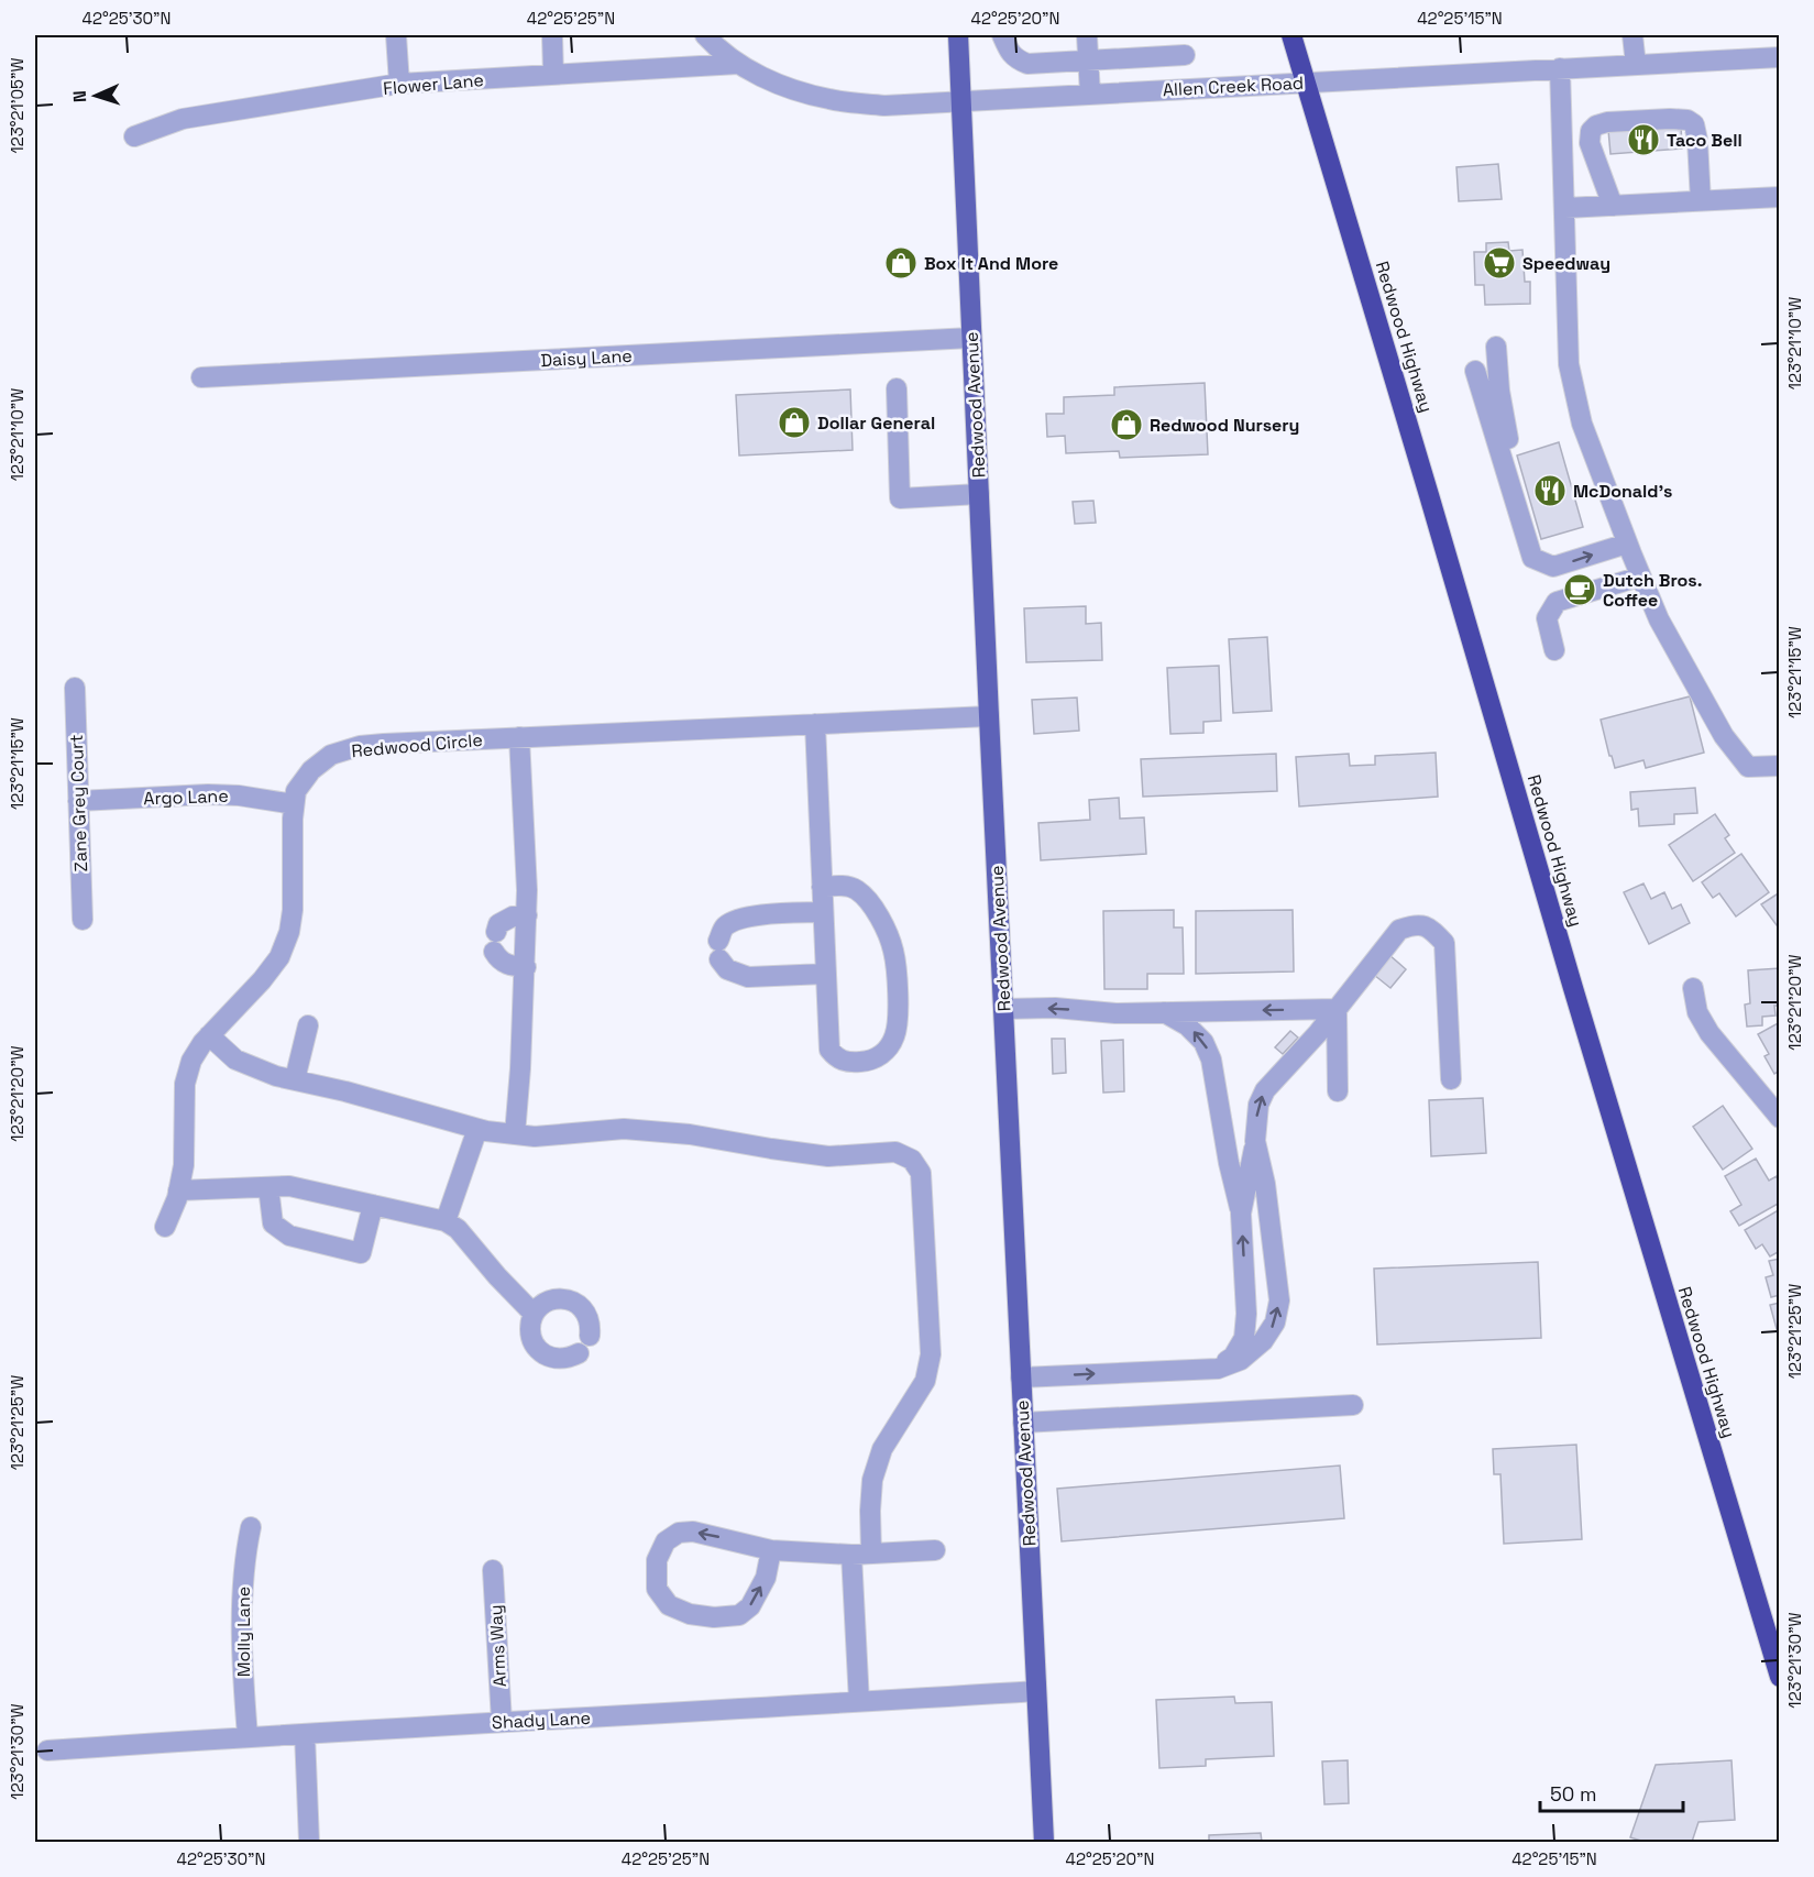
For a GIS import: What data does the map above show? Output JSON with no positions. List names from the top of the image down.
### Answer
{
  "streets": {
    "highway": ["Redwood Highway"],
    "main road": ["Redwood Avenue"],
    "street": [
      "Flower Lane",
      "Allen Creek Road",
      "Daisy Lane",
      "Redwood Circle",
      "Argo Lane",
      "Zane Grey Court",
      "Molly Lane",
      "Arms Way",
      "Shady Lane"
    ]
  },
  "crossings": [
    ["Flower Lane", "Allen Creek Road"],
    ["Allen Creek Road", "Redwood Highway"],
    ["Allen Creek Road", "Redwood Avenue"],
    ["Daisy Lane", "Redwood Avenue"],
    ["Redwood Avenue", "Redwood Circle"],
    ["Redwood Avenue", "Shady Lane"],
    ["Redwood Circle", "Argo Lane"],
    ["Argo Lane", "Zane Grey Court"],
    ["Molly Lane", "Shady Lane"],
    ["Arms Way", "Shady Lane"]
  ],
  "places": {
    "restaurant": ["Taco Bell", "McDonald's"],
    "shop": ["Box It And More", "Dollar General", "Redwood Nursery"],
    "supermarket": ["Speedway"],
    "cafe": ["Dutch Bros. Coffee"]
  },
  "scale_bar": "50 m",
  "north": "left",
  "coordinates": [
    "42°25'30\"N",
    "42°25'25\"N",
    "42°25'20\"N",
    "42°25'15\"N",
    "123°21'05\"W",
    "123°21'10\"W",
    "123°21'15\"W",
    "123°21'20\"W",
    "123°21'25\"W",
    "123°21'30\"W"
  ]
}
